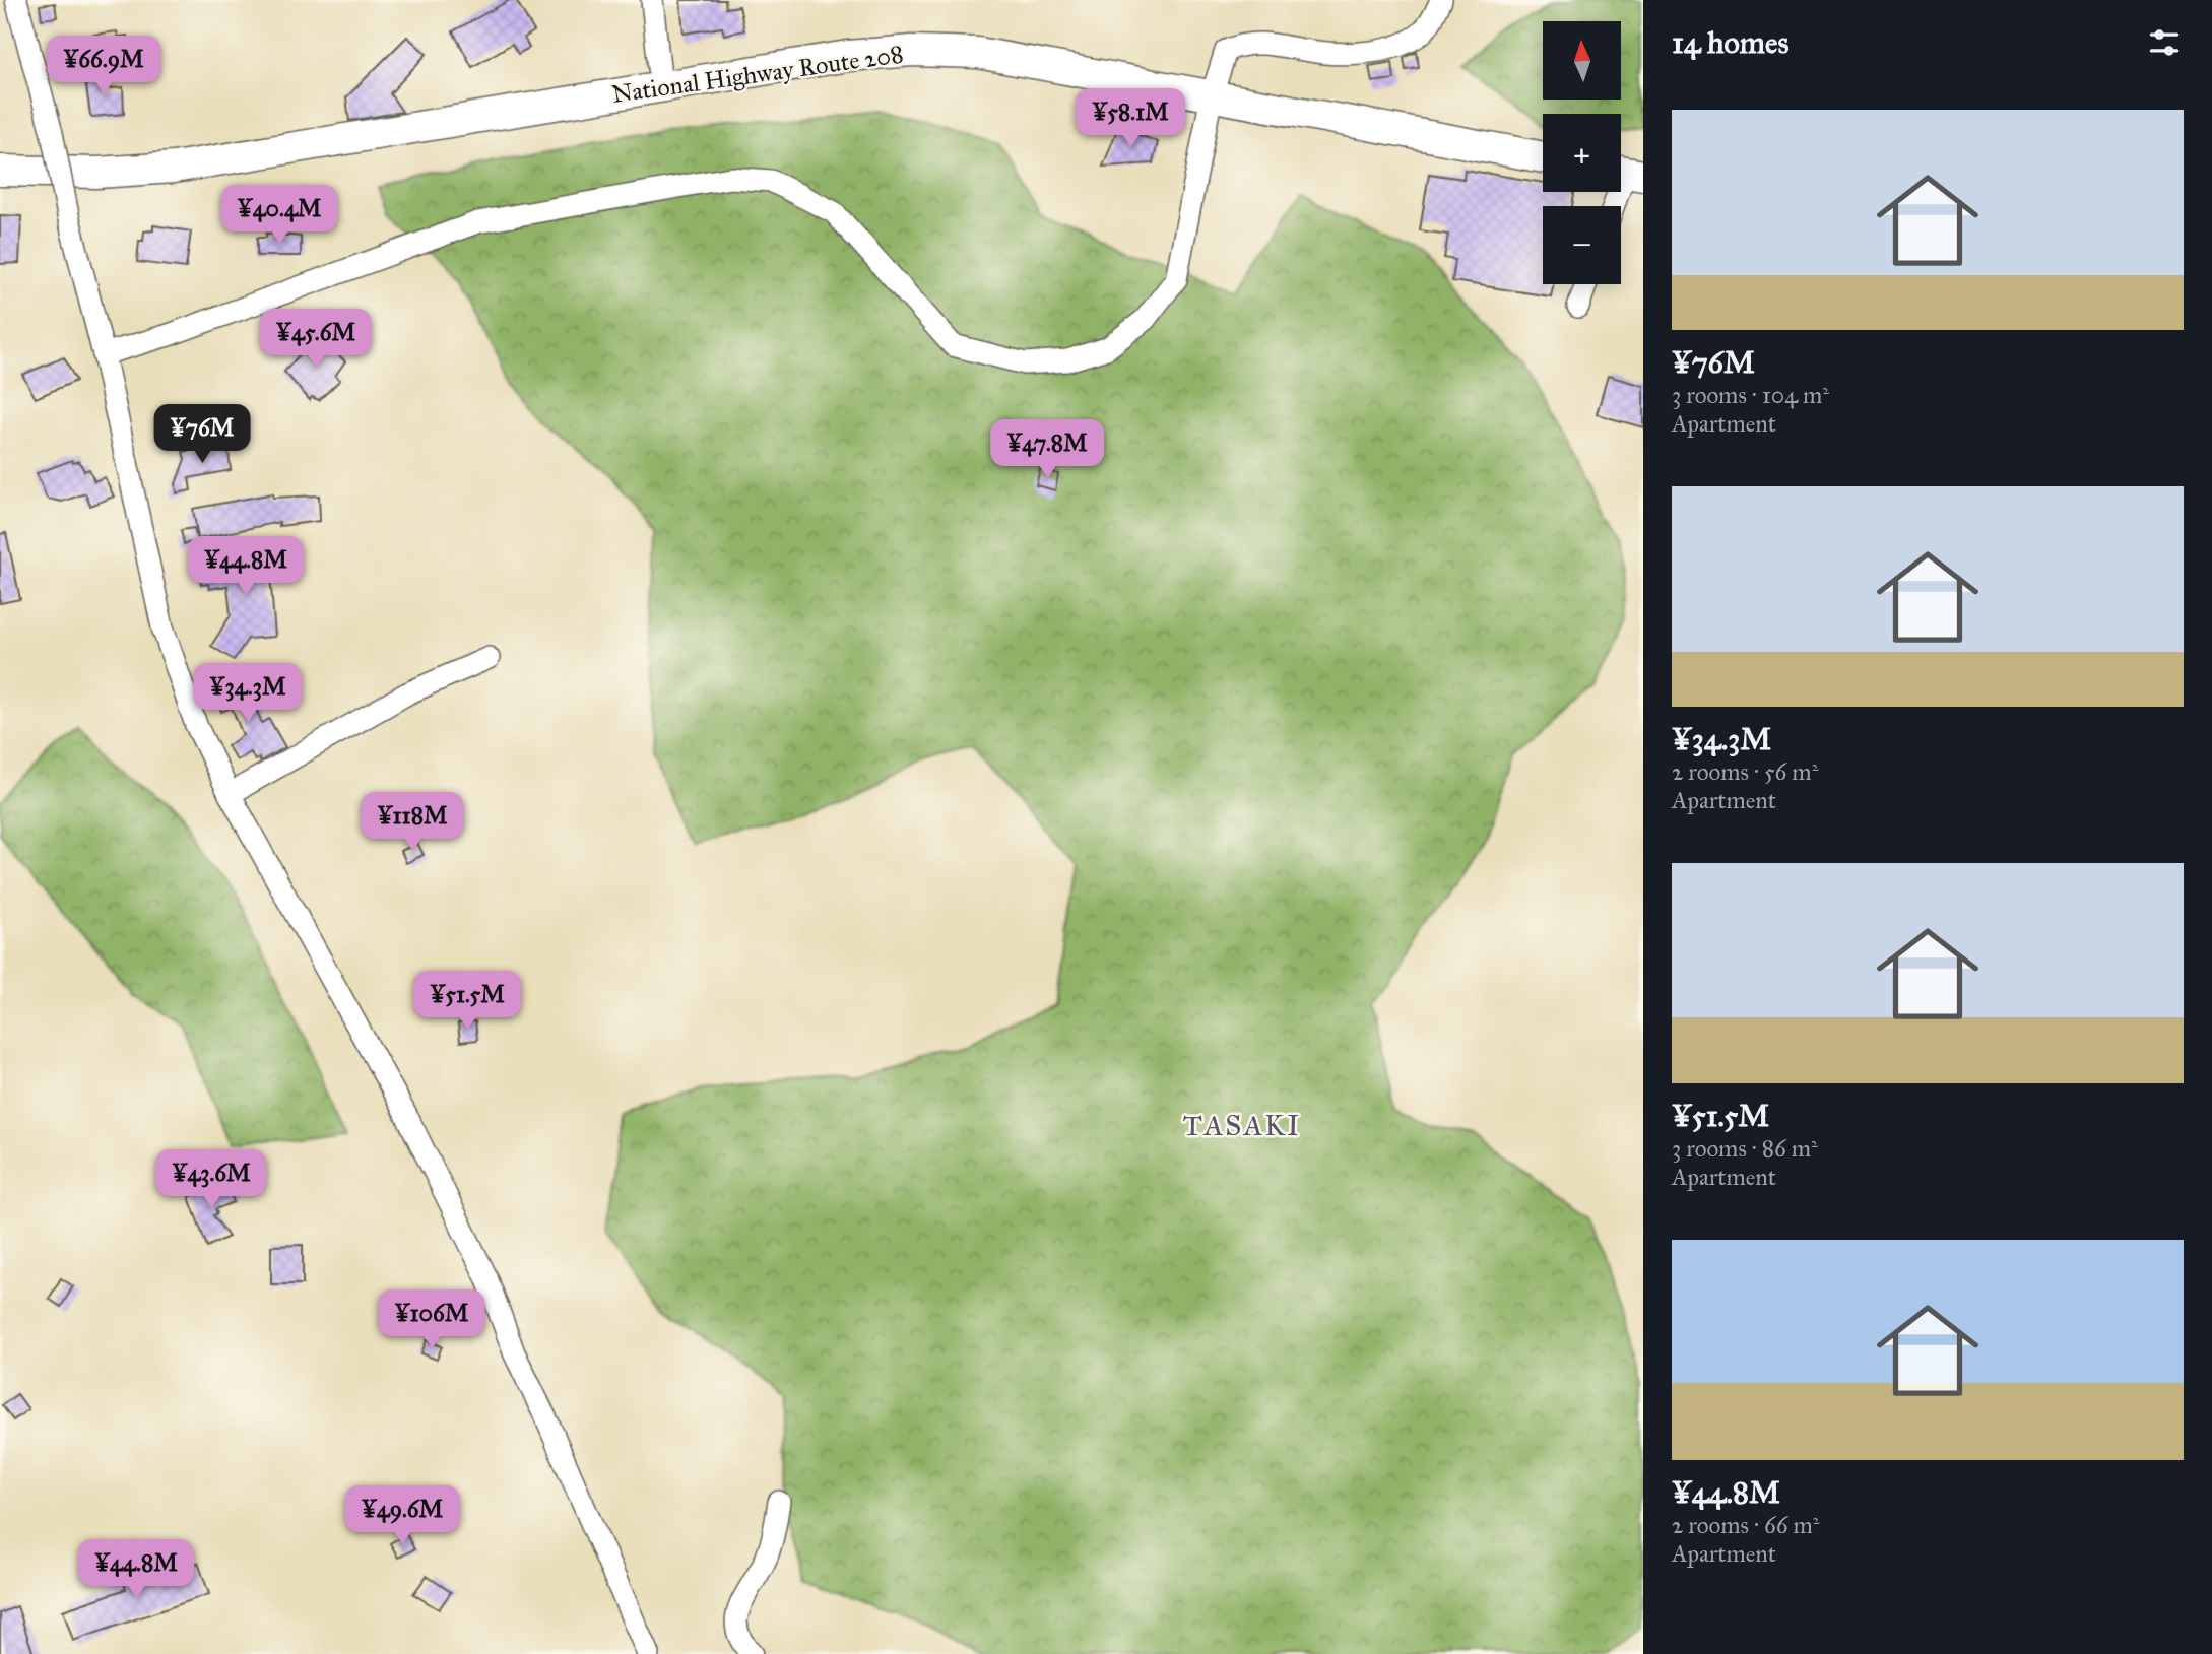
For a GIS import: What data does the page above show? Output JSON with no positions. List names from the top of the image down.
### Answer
{
  "streets": {
    "highway": ["National Highway Route 208"]
  },
  "districts": ["TASAKI"],
  "north": "top",
  "page": {
    "heading": "14 homes",
    "map_buttons": ["+", "−"],
    "price": [
      "¥66.9M",
      "¥58.1M",
      "¥40.4M",
      "¥45.6M",
      "¥76M",
      "¥47.8M",
      "¥44.8M",
      "¥34.3M",
      "¥118M",
      "¥51.5M",
      "¥43.6M",
      "¥106M",
      "¥49.6M",
      "¥44.8M"
    ],
    "list": [
      {
        "name": "¥76M",
        "note": "3 rooms · 104 m² · Apartment"
      },
      {
        "name": "¥34.3M",
        "note": "2 rooms · 56 m² · Apartment"
      },
      {
        "name": "¥51.5M",
        "note": "3 rooms · 86 m² · Apartment"
      },
      {
        "name": "¥44.8M",
        "note": "2 rooms · 66 m² · Apartment"
      }
    ]
  }
}
